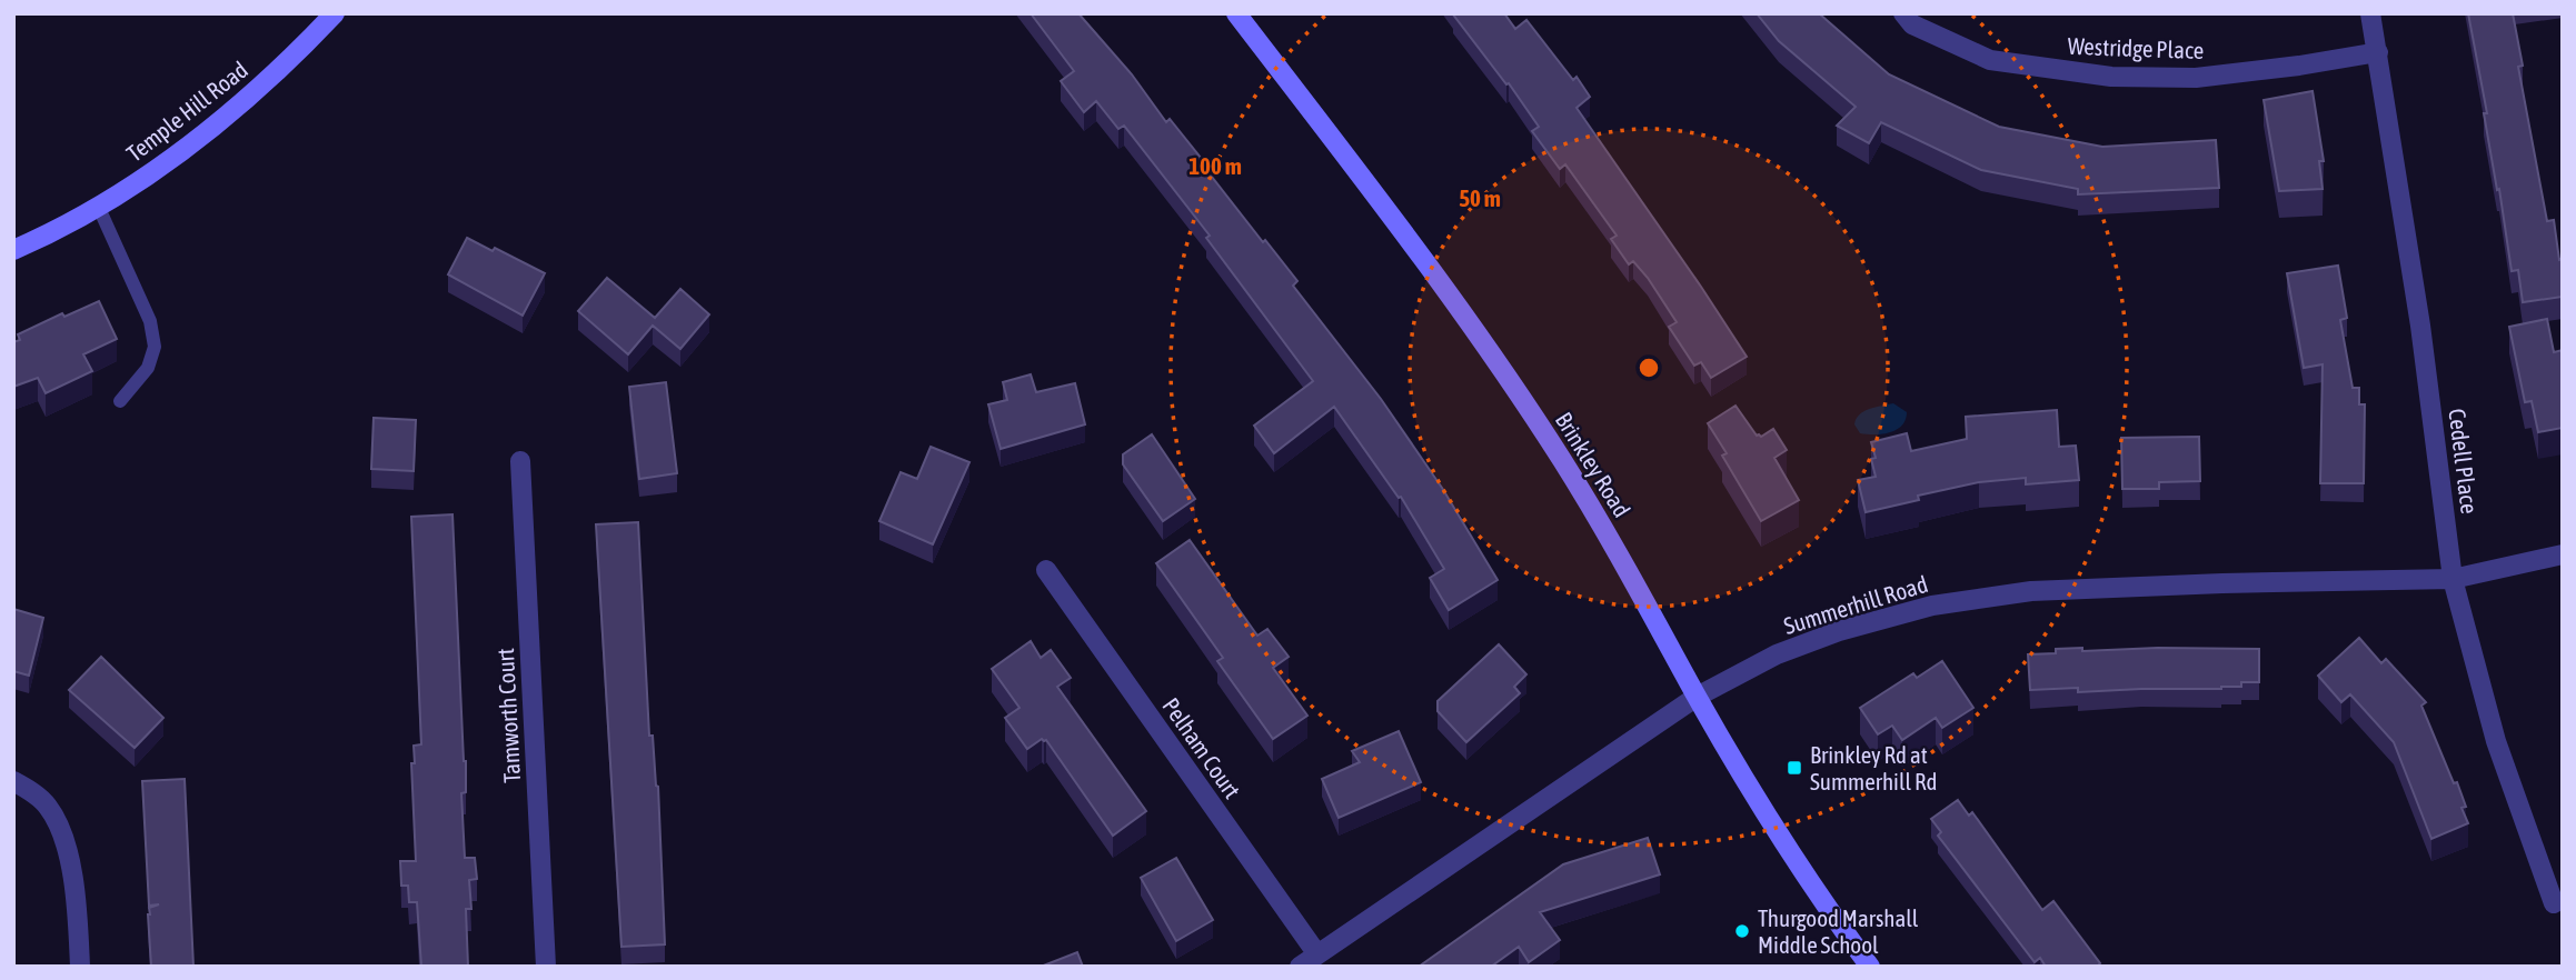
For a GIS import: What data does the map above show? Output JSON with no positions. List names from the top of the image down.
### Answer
{
  "streets": {
    "main road": ["Temple Hill Road", "Brinkley Road"],
    "street": [
      "Westridge Place",
      "Cedell Place",
      "Summerhill Road",
      "Tamworth Court",
      "Pelham Court"
    ]
  },
  "crossings": [
    ["Westridge Place", "Cedell Place"],
    ["Cedell Place", "Summerhill Road"],
    ["Brinkley Road", "Summerhill Road"],
    ["Summerhill Road", "Pelham Court"]
  ],
  "places": {
    "transit": ["Brinkley Rd at Summerhill Rd"],
    "other": ["Thurgood Marshall Middle School"]
  },
  "rings": ["100 m", "50 m"]
}
